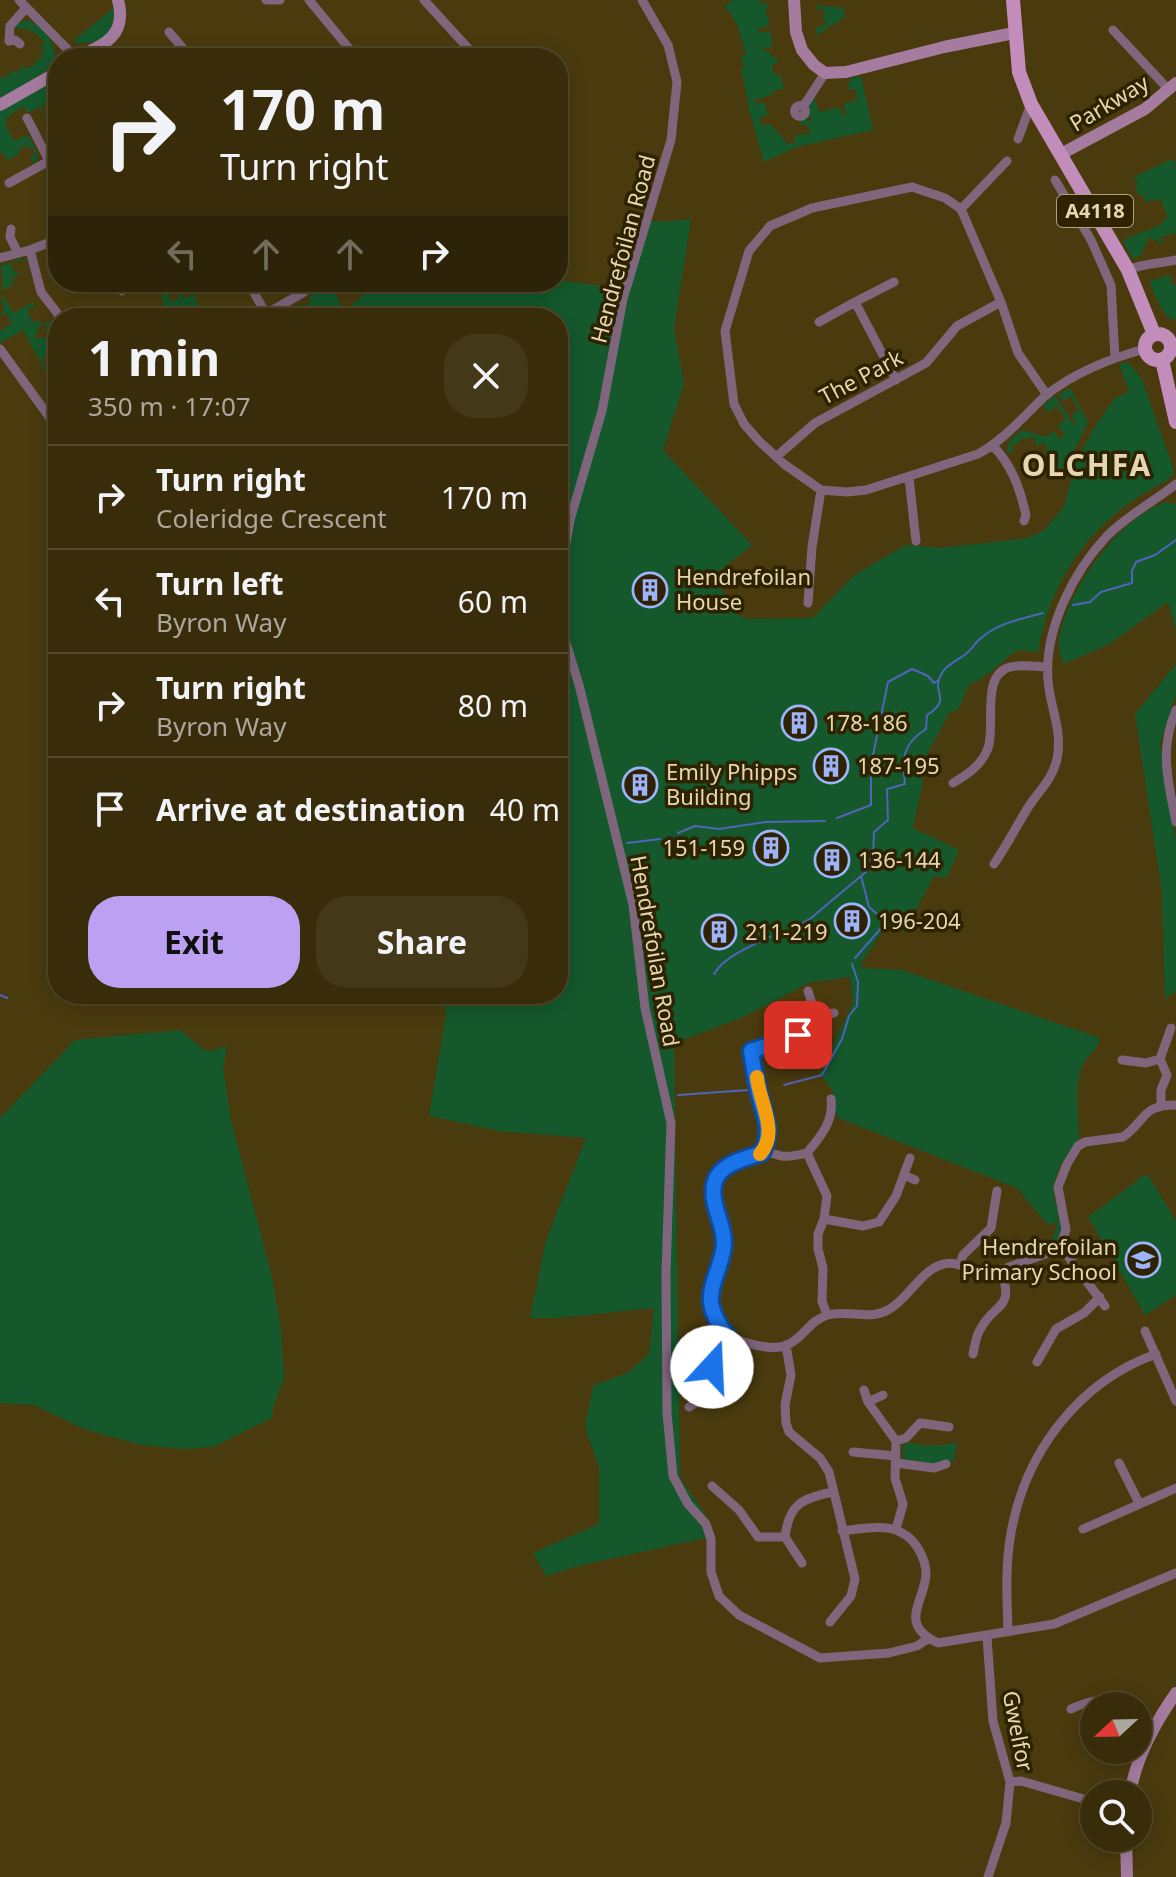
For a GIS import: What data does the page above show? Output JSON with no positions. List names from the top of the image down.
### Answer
{
  "streets": {
    "main road": ["A4118"],
    "street": [
      "Parkway",
      "Hendrefoilan Road",
      "The Park",
      "Gwelfor"
    ]
  },
  "crossings": [
    ["Parkway", "A4118"],
    ["Hendrefoilan Road", "Gwelfor"]
  ],
  "districts": ["OLCHFA"],
  "places": {
    "building": [
      "Hendrefoilan House",
      "178-186",
      "187-195",
      "Emily Phipps Building",
      "151-159",
      "136-144",
      "196-204",
      "211-219"
    ],
    "school or university": ["Hendrefoilan Primary School"]
  },
  "north": "left",
  "page": {
    "turn": ["170 m", "Turn right"],
    "heading": ["1 min", "350 m · 17:07"],
    "list": [
      {
        "name": "Turn right",
        "note": "Coleridge Crescent",
        "value": "170 m"
      },
      {
        "name": "Turn left",
        "note": "Byron Way",
        "value": "60 m"
      },
      {
        "name": "Turn right",
        "note": "Byron Way",
        "value": "80 m"
      },
      {
        "name": "Arrive at destination",
        "value": "40 m"
      }
    ],
    "buttons": ["Exit", "Share"]
  }
}
